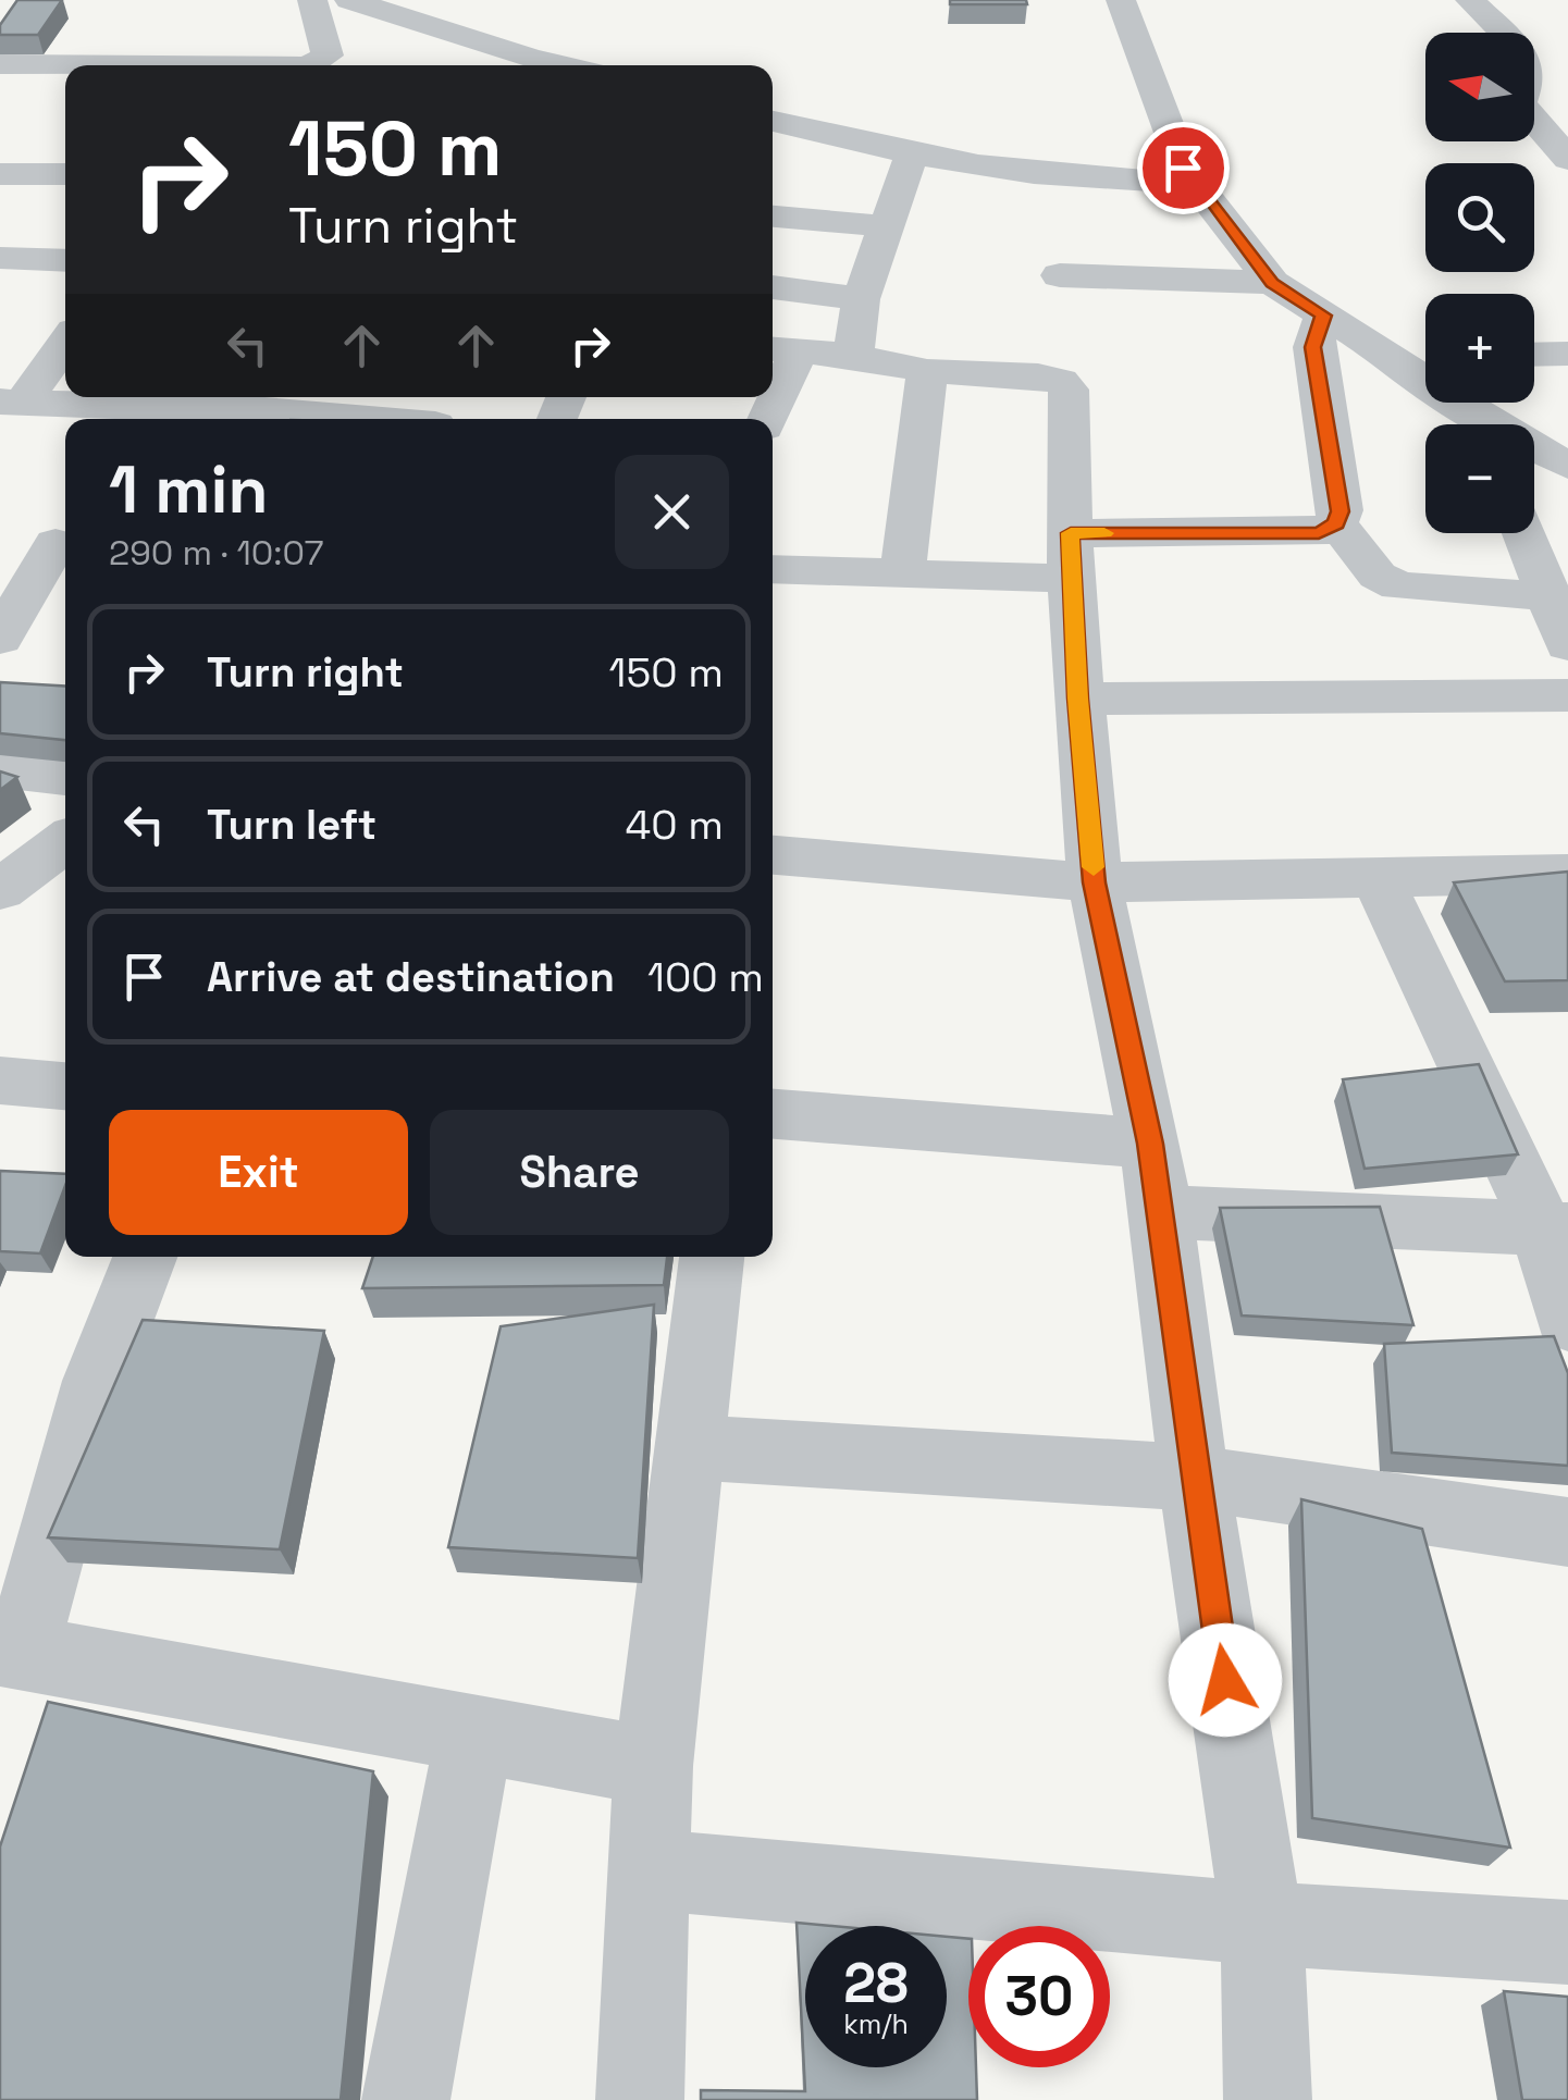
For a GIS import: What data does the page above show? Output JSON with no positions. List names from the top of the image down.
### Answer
{
  "north": "left",
  "page": {
    "map_buttons": ["+", "−"],
    "turn": ["150 m", "Turn right"],
    "heading": ["1 min", "290 m · 10:07"],
    "list": [
      {
        "name": "Turn right",
        "value": "150 m"
      },
      {
        "name": "Turn left",
        "value": "40 m"
      },
      {
        "name": "Arrive at destination",
        "value": "100 m"
      }
    ],
    "buttons": ["Exit", "Share"],
    "speed": "28 km/h",
    "limit": "30"
  }
}
